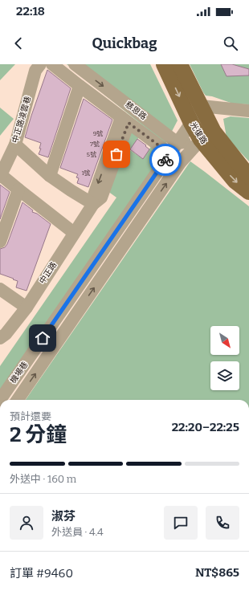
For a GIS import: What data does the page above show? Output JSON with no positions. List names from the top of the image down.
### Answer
{
  "streets": {
    "main road": ["光復路"],
    "street": [
      "慈恩路",
      "中正路凌雲巷",
      "中正路",
      "機場巷"
    ]
  },
  "crossings": [
    ["慈恩路", "機場巷"],
    ["光復路", "機場巷"]
  ],
  "house_numbers": [
    "9號",
    "7號",
    "5號",
    "1號"
  ],
  "north": "bottom right",
  "page": {
    "status": "22:18",
    "header": "Quickbag",
    "heading": ["2 分鐘", "預計還要", "22:20–22:25"],
    "panel": [
      "淑芬",
      "外送員 · 4.4",
      "訂單 #9460",
      "NT$865"
    ],
    "bar": "外送中 · 160 m"
  }
}
